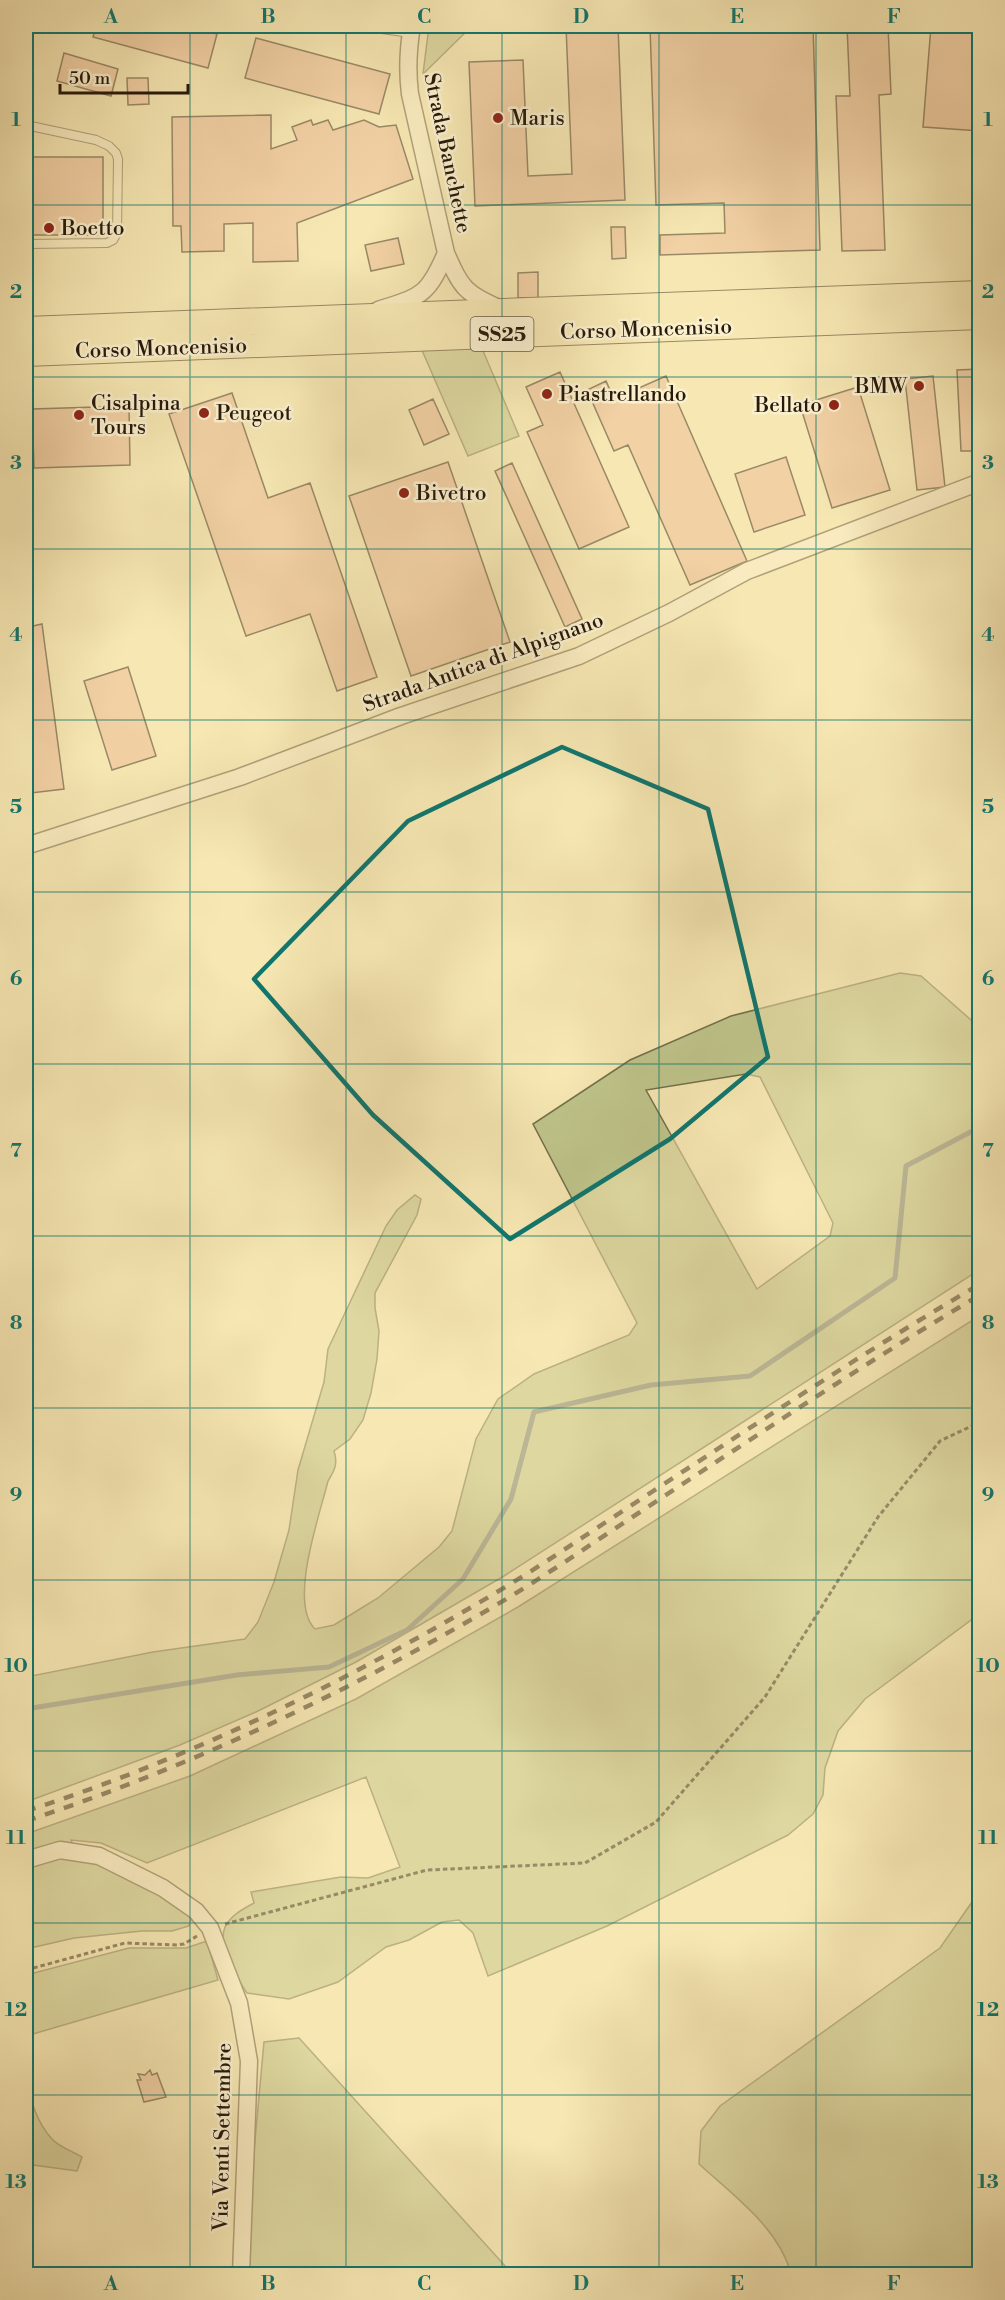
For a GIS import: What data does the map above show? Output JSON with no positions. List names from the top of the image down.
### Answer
{
  "streets": {
    "main road": ["Corso Moncenisio", "SS25"],
    "street": ["Strada Banchette", "Strada Antica di Alpignano", "Via Venti Settembre"]
  },
  "crossings": [
    ["Strada Banchette", "Corso Moncenisio"]
  ],
  "places": [
    "Maris",
    "Boetto",
    "BMW",
    "Piastrellando",
    "Bellato",
    "Peugeot",
    "Cisalpina Tours",
    "Bivetro"
  ],
  "scale_bar": "50 m",
  "grid": {
    "columns": [
      "A",
      "B",
      "C",
      "D",
      "E",
      "F"
    ],
    "rows": [
      "1",
      "2",
      "3",
      "4",
      "5",
      "6",
      "7",
      "8",
      "9",
      "10",
      "11",
      "12",
      "13"
    ]
  }
}
